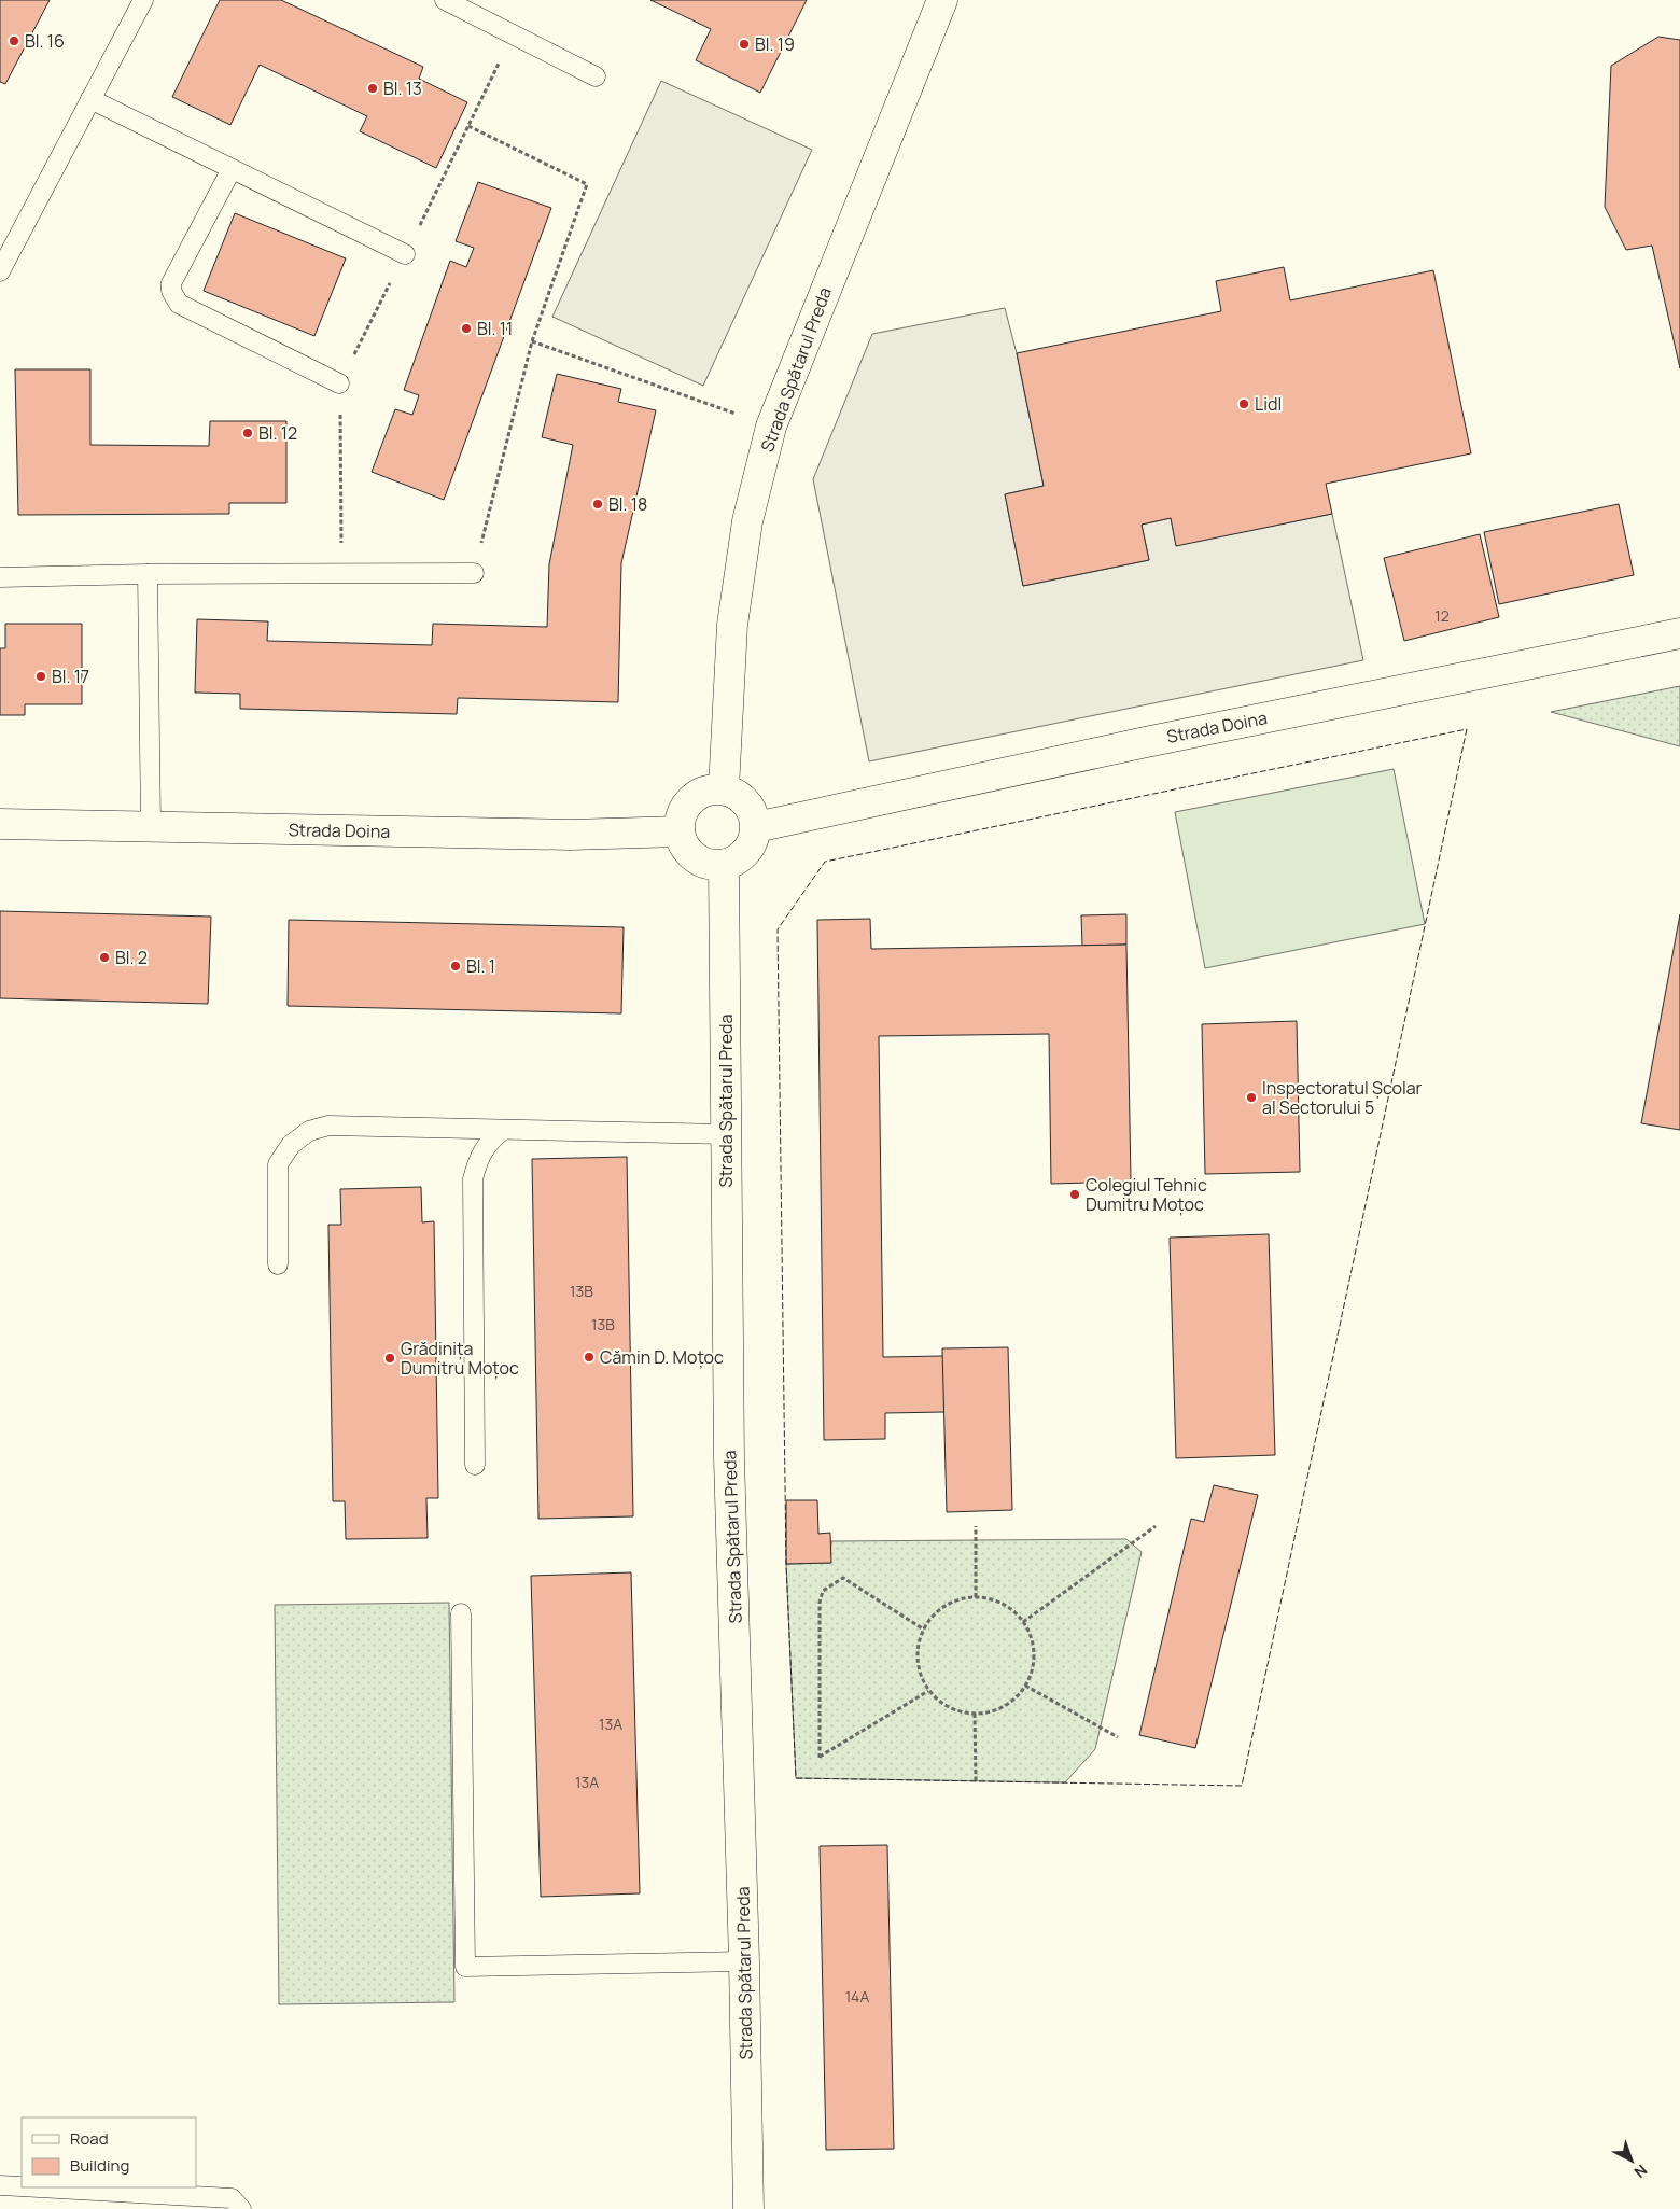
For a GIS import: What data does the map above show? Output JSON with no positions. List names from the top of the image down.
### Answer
{
  "streets": {
    "street": ["Strada Spătarul Preda", "Strada Doina"]
  },
  "crossings": [
    ["Strada Spătarul Preda", "Strada Doina"]
  ],
  "places": [
    "Bl. 16",
    "Bl. 19",
    "Bl. 13",
    "Bl. 11",
    "Lidl",
    "Bl. 12",
    "Bl. 18",
    "Bl. 17",
    "Bl. 2",
    "Bl. 1",
    "Inspectoratul Școlar al Sectorului 5",
    "Colegiul Tehnic Dumitru Moțoc",
    "Cămin D. Moțoc",
    "Grădinița Dumitru Moțoc"
  ],
  "house_numbers": [
    "12",
    "13B",
    "13B",
    "13A",
    "13A",
    "14A"
  ],
  "legend": ["Road", "Building"],
  "north": "bottom right"
}
